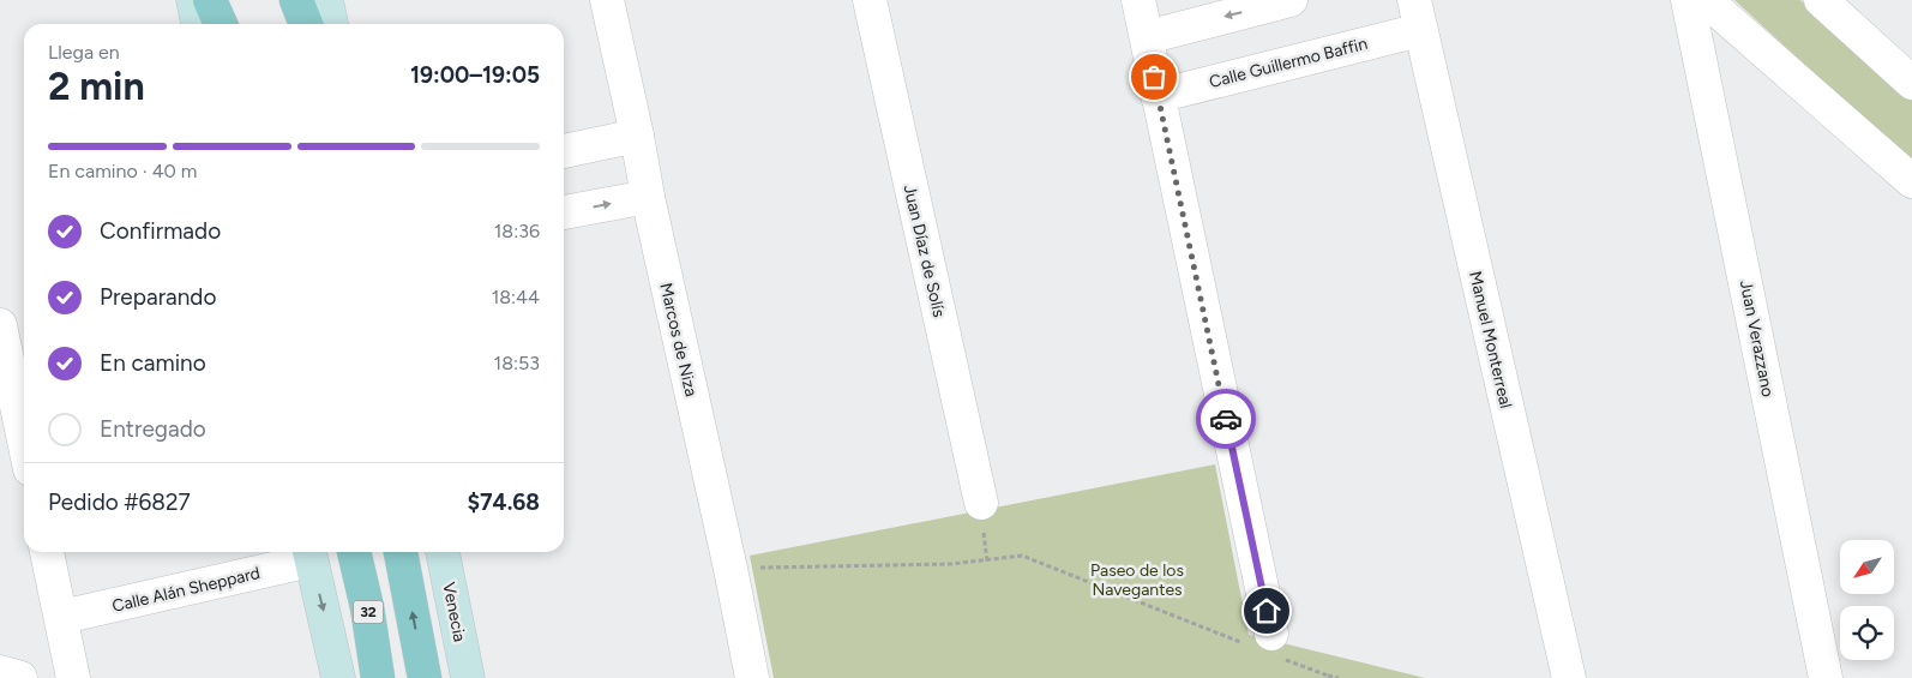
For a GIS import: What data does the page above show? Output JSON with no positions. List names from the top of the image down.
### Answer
{
  "streets": {
    "main road": ["32"],
    "street": [
      "Calle Guillermo Baffin",
      "Juan Díaz de Solís",
      "Juan Verazzano",
      "Marcos de Niza",
      "Manuel Monterreal",
      "Calle Alán Sheppard",
      "Venecia"
    ]
  },
  "crossings": [
    ["Calle Guillermo Baffin", "Manuel Monterreal"]
  ],
  "parks": ["Paseo de los Navegantes"],
  "north": "bottom left",
  "page": {
    "heading": ["2 min", "Llega en", "19:00–19:05"],
    "panel": ["Pedido #6827", "$74.68"],
    "bar": "En camino · 40 m",
    "list": [
      ["Confirmado", "18:36"],
      ["Preparando", "18:44"],
      ["En camino", "18:53"],
      "Entregado"
    ]
  }
}
